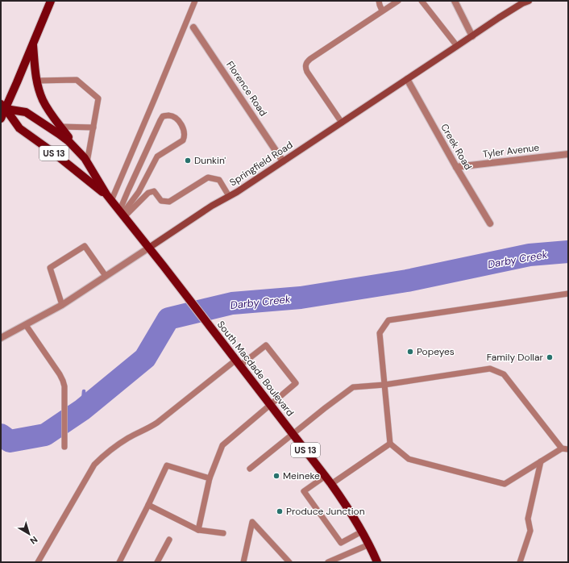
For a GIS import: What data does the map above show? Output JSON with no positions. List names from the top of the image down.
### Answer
{
  "streets": {
    "main road": ["US 13", "Springfield Road", "South Macdade Boulevard"],
    "street": ["Florence Road", "Creek Road", "Tyler Avenue"]
  },
  "crossings": [
    ["Florence Road", "Springfield Road"],
    ["Creek Road", "Tyler Avenue"],
    ["Creek Road", "Springfield Road"],
    ["Springfield Road", "South Macdade Boulevard"]
  ],
  "water": ["Darby Creek"],
  "places": [
    "Dunkin'",
    "Popeyes",
    "Family Dollar",
    "Meineke",
    "Produce Junction"
  ],
  "north": "bottom right"
}
